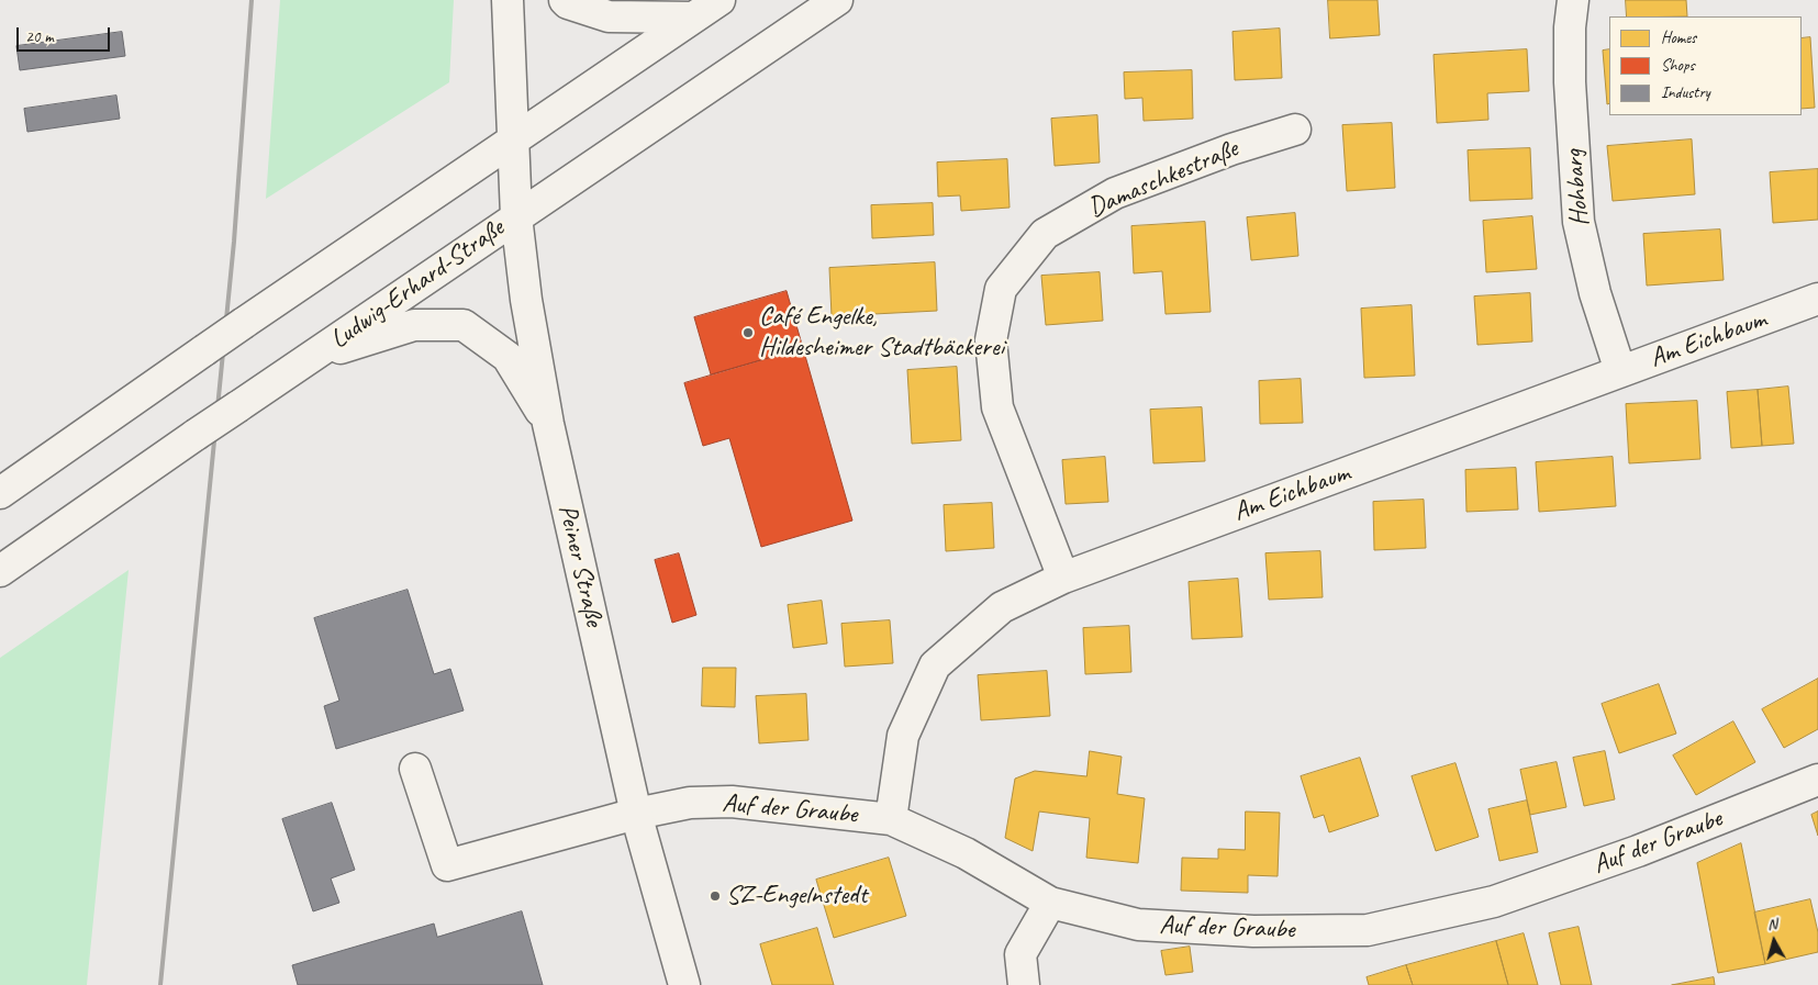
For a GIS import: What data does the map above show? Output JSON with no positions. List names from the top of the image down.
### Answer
{
  "streets": {
    "street": [
      "Damaschkestraße",
      "Hohbarg",
      "Ludwig-Erhard-Straße",
      "Am Eichbaum",
      "Peiner Straße",
      "Auf der Graube"
    ]
  },
  "crossings": [
    ["Damaschkestraße", "Am Eichbaum"],
    ["Hohbarg", "Am Eichbaum"],
    ["Ludwig-Erhard-Straße", "Peiner Straße"],
    ["Am Eichbaum", "Auf der Graube"],
    ["Peiner Straße", "Auf der Graube"]
  ],
  "places": ["Café Engelke, Hildesheimer Stadtbäckerei", "SZ-Engelnstedt"],
  "legend": ["Homes", "Shops", "Industry"],
  "scale_bar": "20 m",
  "north": "top"
}
